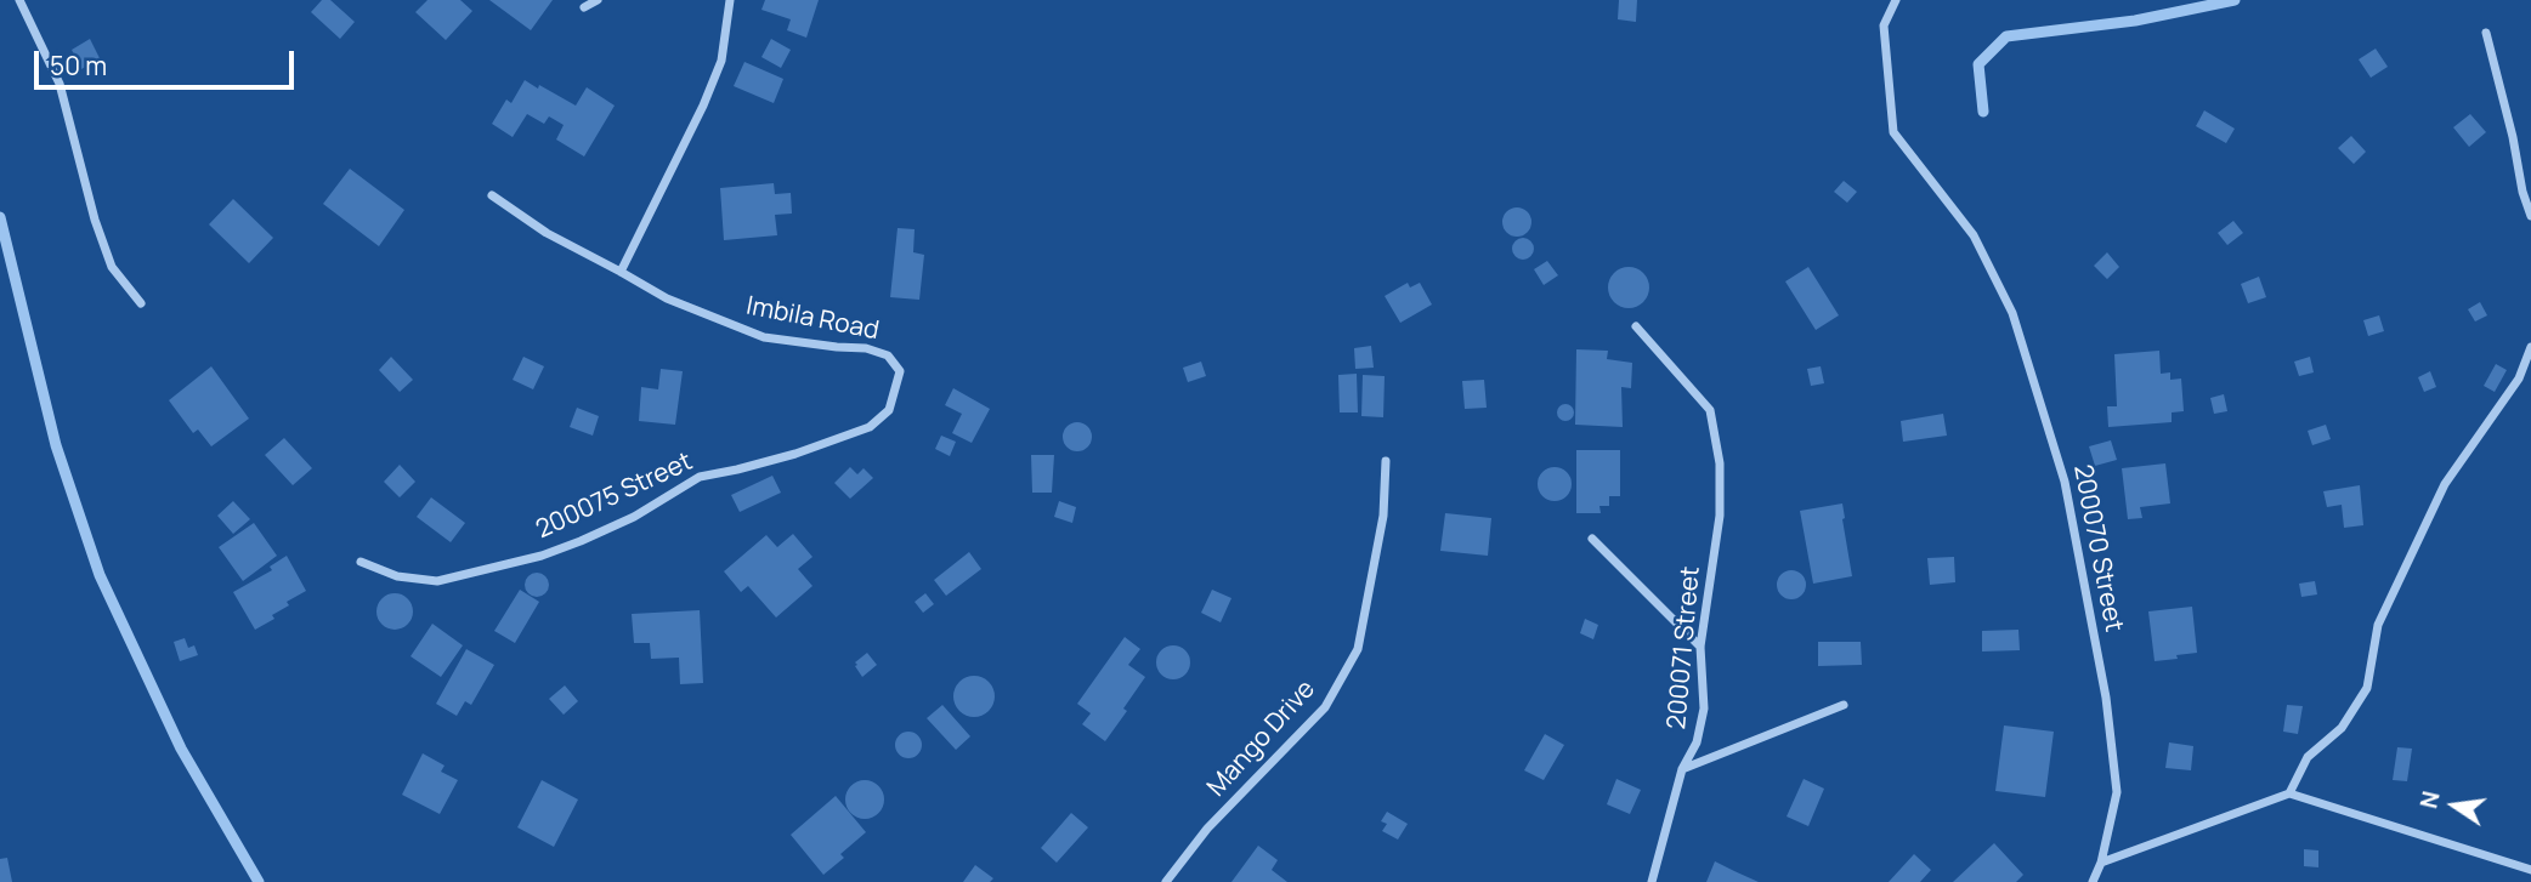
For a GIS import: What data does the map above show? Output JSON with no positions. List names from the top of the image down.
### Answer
{
  "streets": {
    "street": [
      "Imbila Road",
      "200075 Street",
      "200070 Street",
      "200071 Street",
      "Mango Drive"
    ]
  },
  "crossings": [
    ["Imbila Road", "200075 Street"]
  ],
  "scale_bar": "50 m",
  "north": "left"
}
